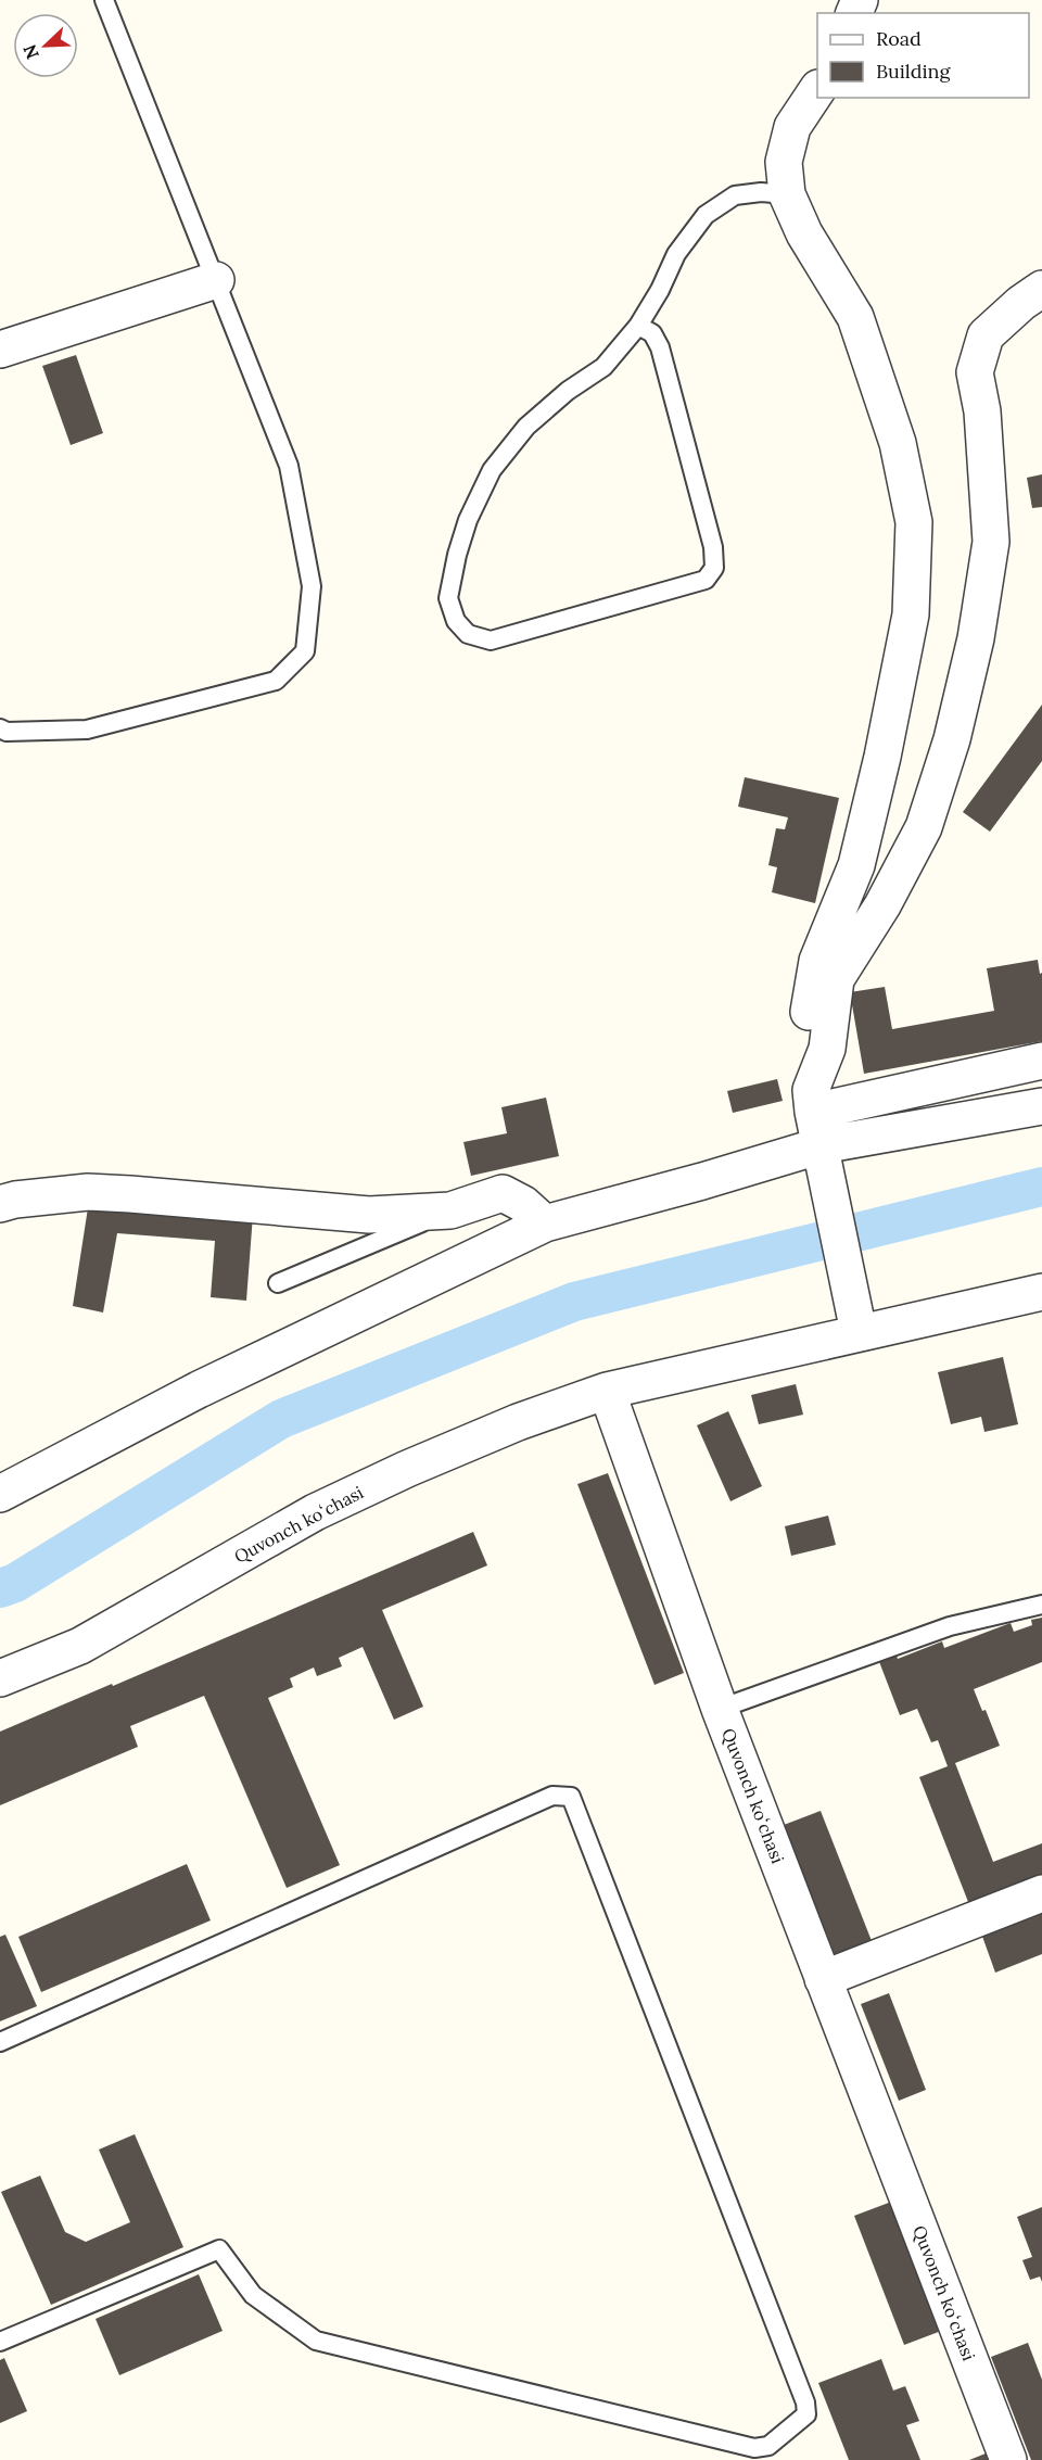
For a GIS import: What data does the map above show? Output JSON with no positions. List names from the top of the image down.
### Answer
{
  "streets": {
    "street": ["Quvonch koʻchasi"]
  },
  "legend": ["Road", "Building"],
  "north": "bottom left"
}
